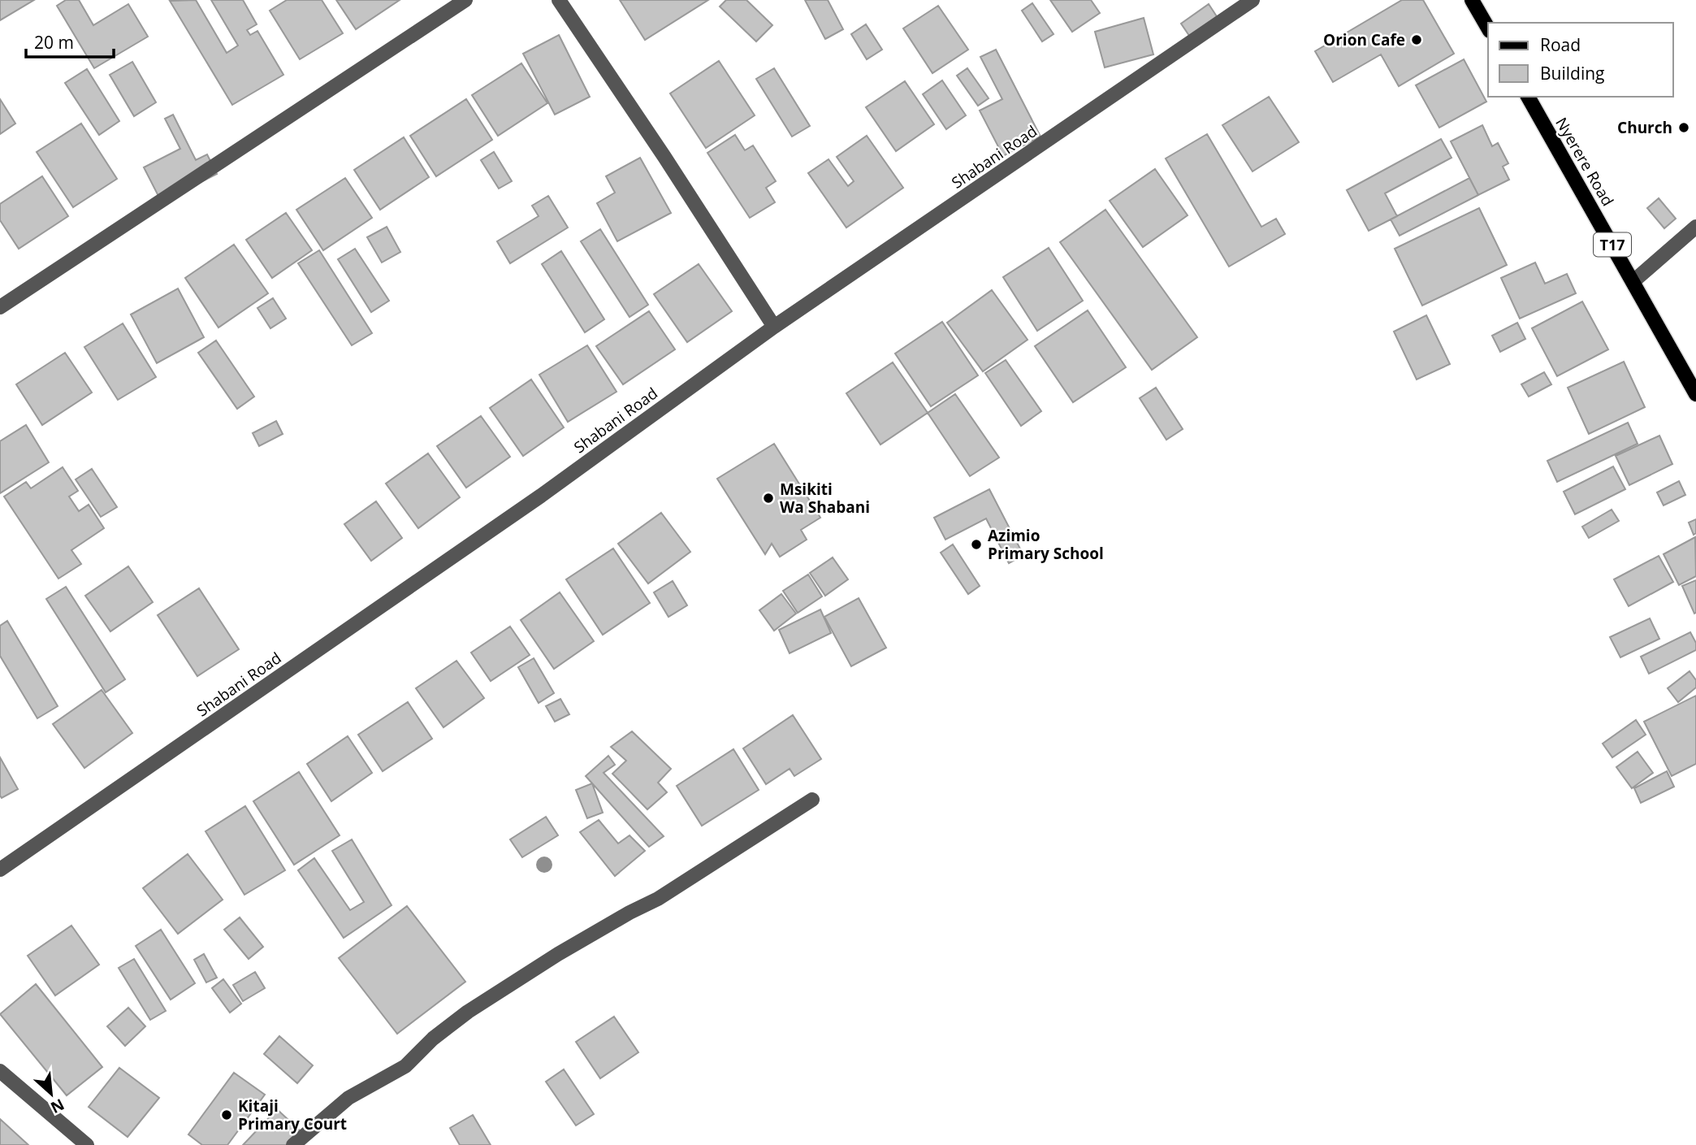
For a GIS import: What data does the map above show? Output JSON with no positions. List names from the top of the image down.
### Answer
{
  "streets": {
    "main road": ["Nyerere Road", "T17"],
    "street": ["Shabani Road"]
  },
  "places": [
    "Orion Cafe",
    "Church",
    "Msikiti Wa Shabani",
    "Azimio Primary School",
    "Kitaji Primary Court"
  ],
  "legend": ["Road", "Building"],
  "scale_bar": "20 m",
  "north": "bottom right"
}
